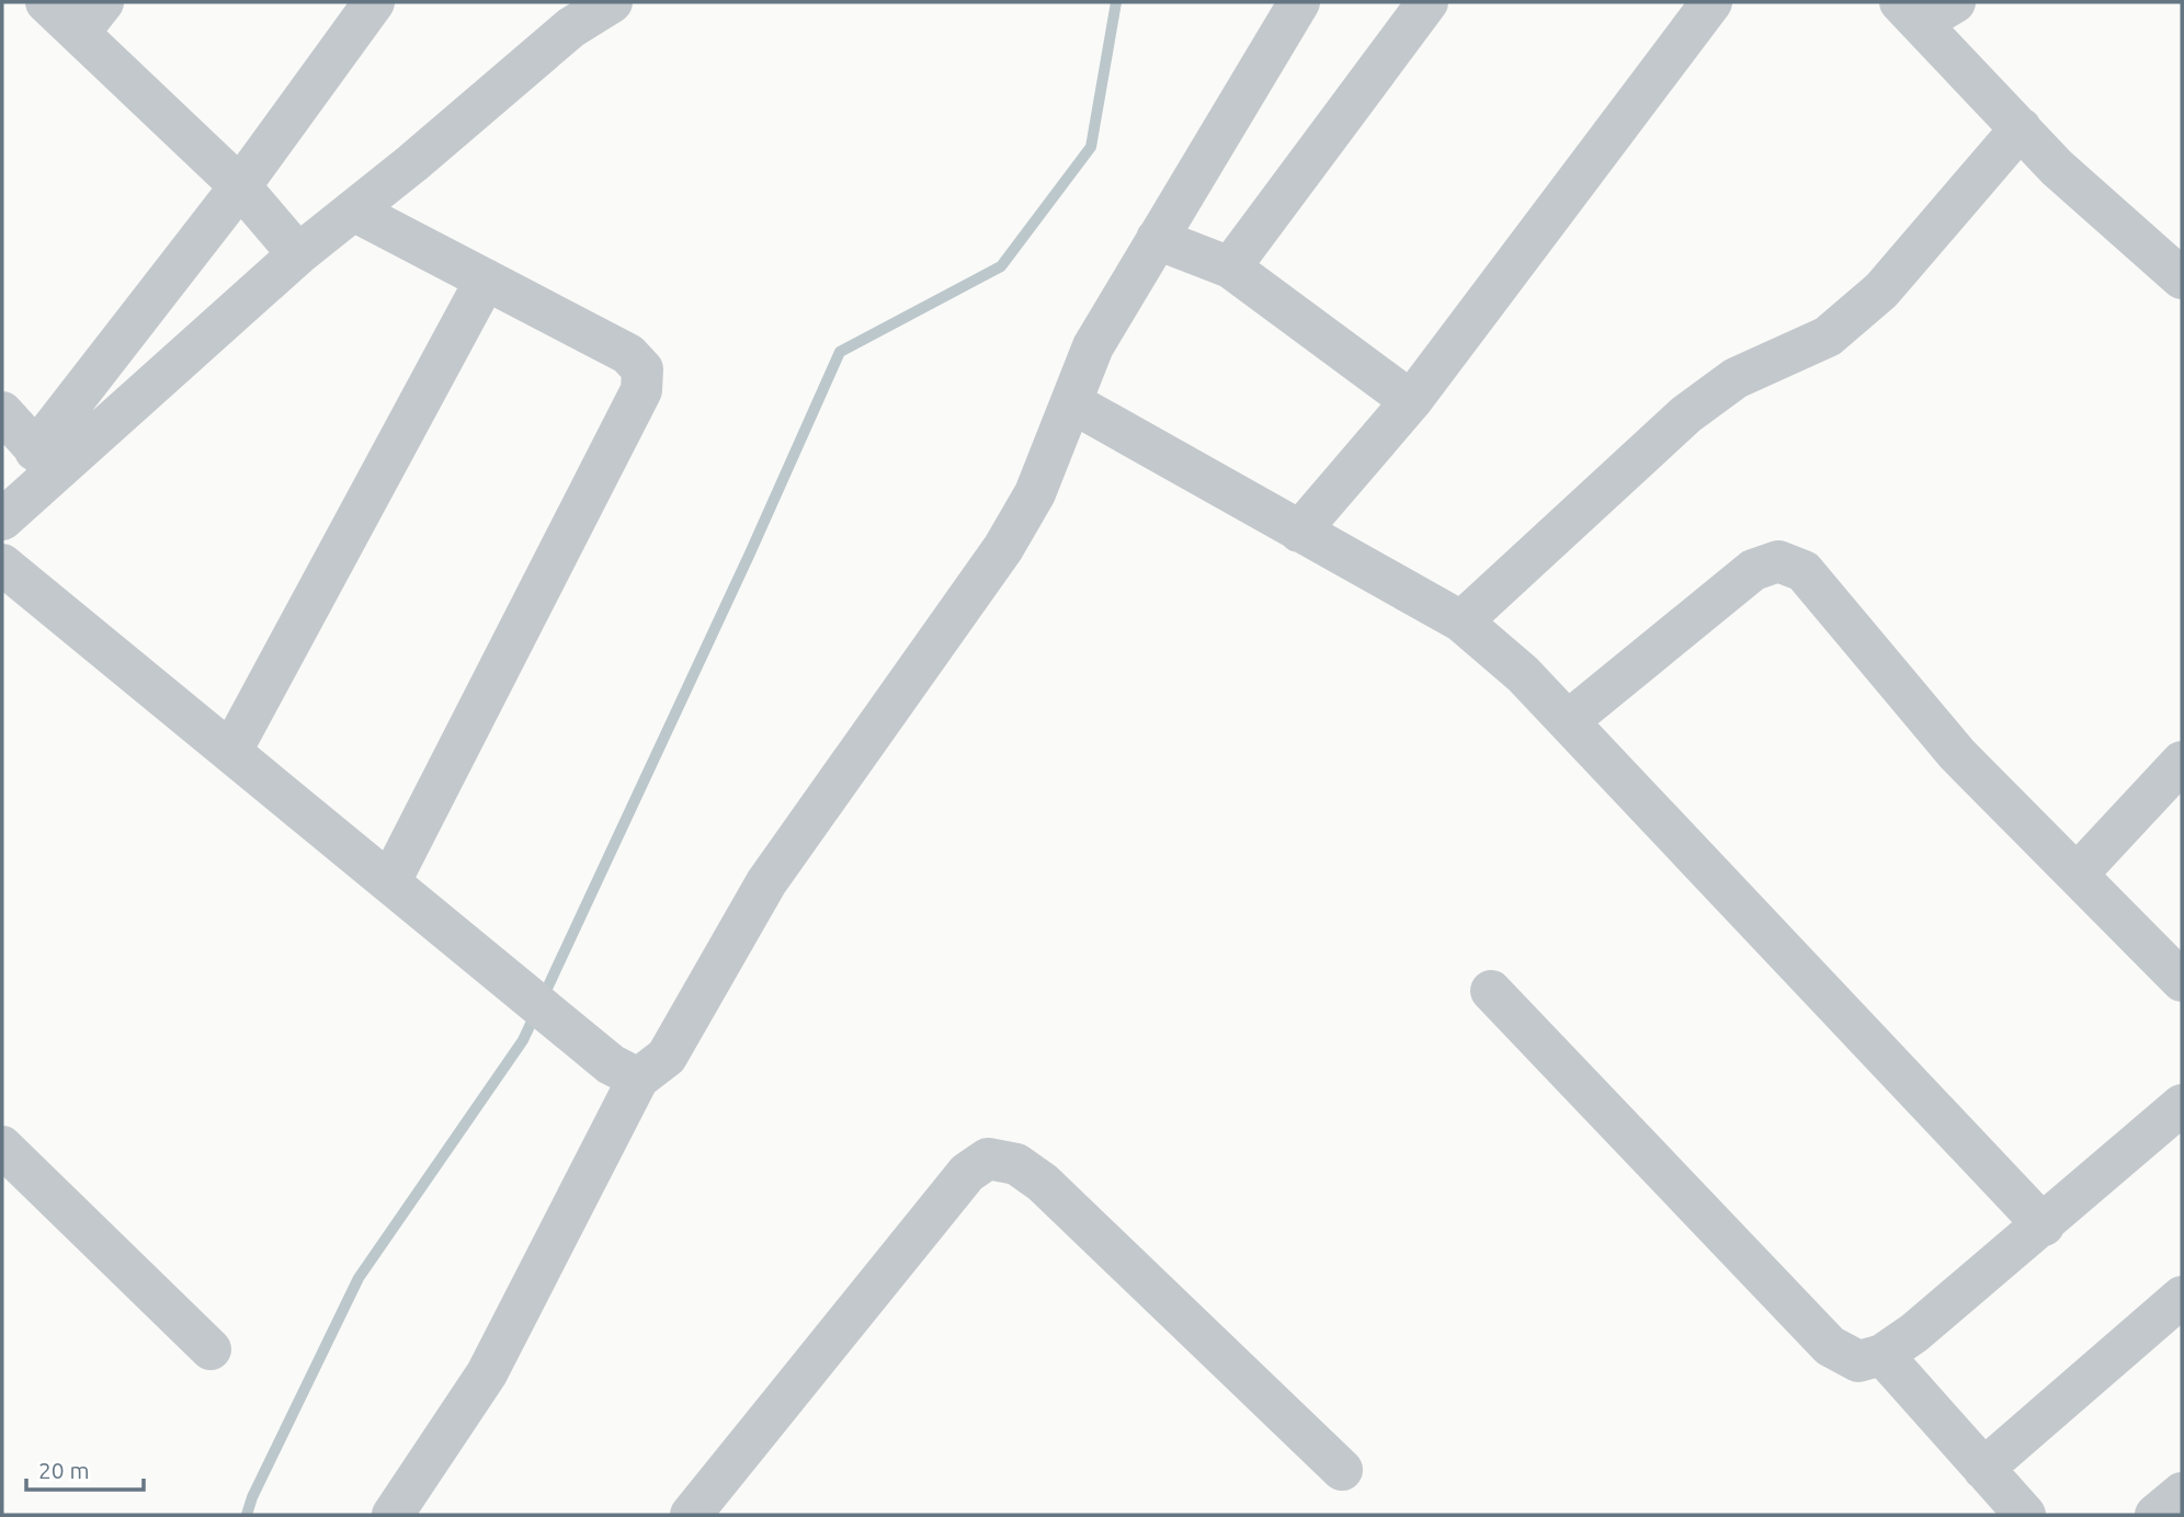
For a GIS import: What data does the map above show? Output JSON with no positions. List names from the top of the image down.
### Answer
{
  "scale_bar": "20 m"
}
